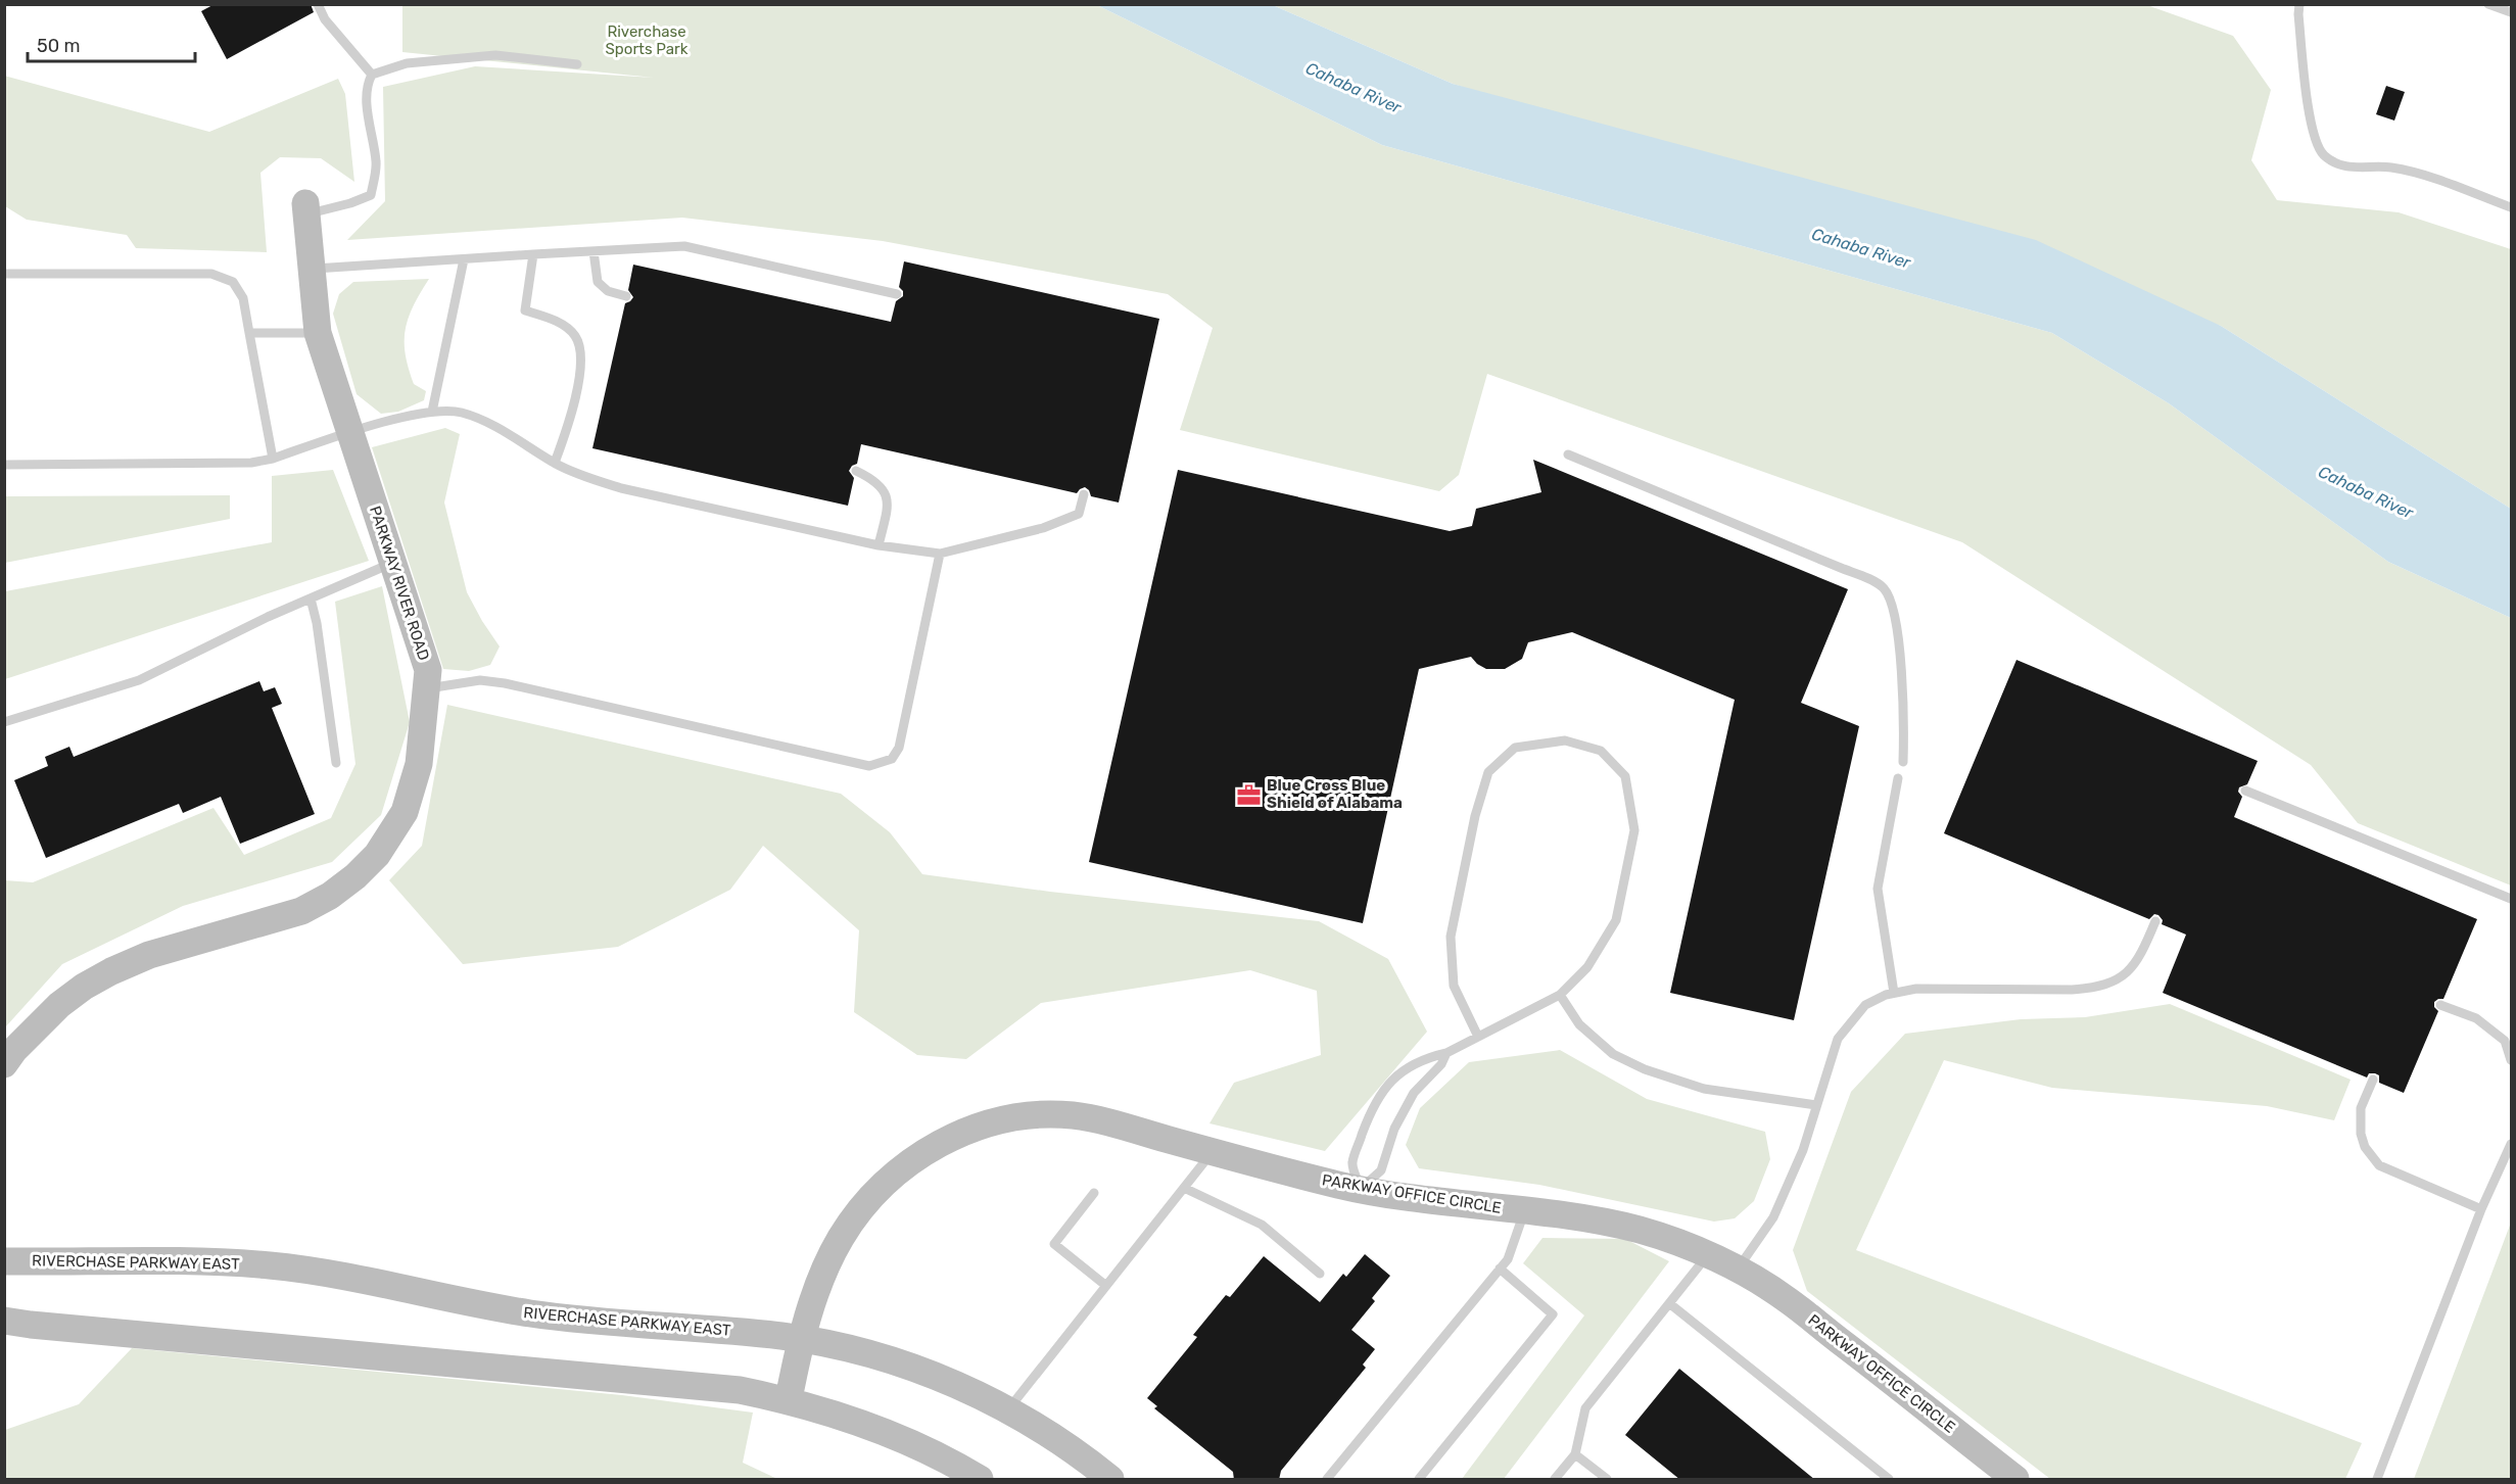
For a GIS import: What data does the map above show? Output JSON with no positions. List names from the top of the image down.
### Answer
{
  "streets": {
    "street": ["PARKWAY RIVER ROAD", "PARKWAY OFFICE CIRCLE", "RIVERCHASE PARKWAY EAST"]
  },
  "crossings": [
    ["PARKWAY OFFICE CIRCLE", "RIVERCHASE PARKWAY EAST"]
  ],
  "water": ["Cahaba River"],
  "parks": ["Riverchase Sports Park"],
  "places": {
    "office": ["Blue Cross Blue Shield of Alabama"]
  },
  "scale_bar": "50 m"
}
